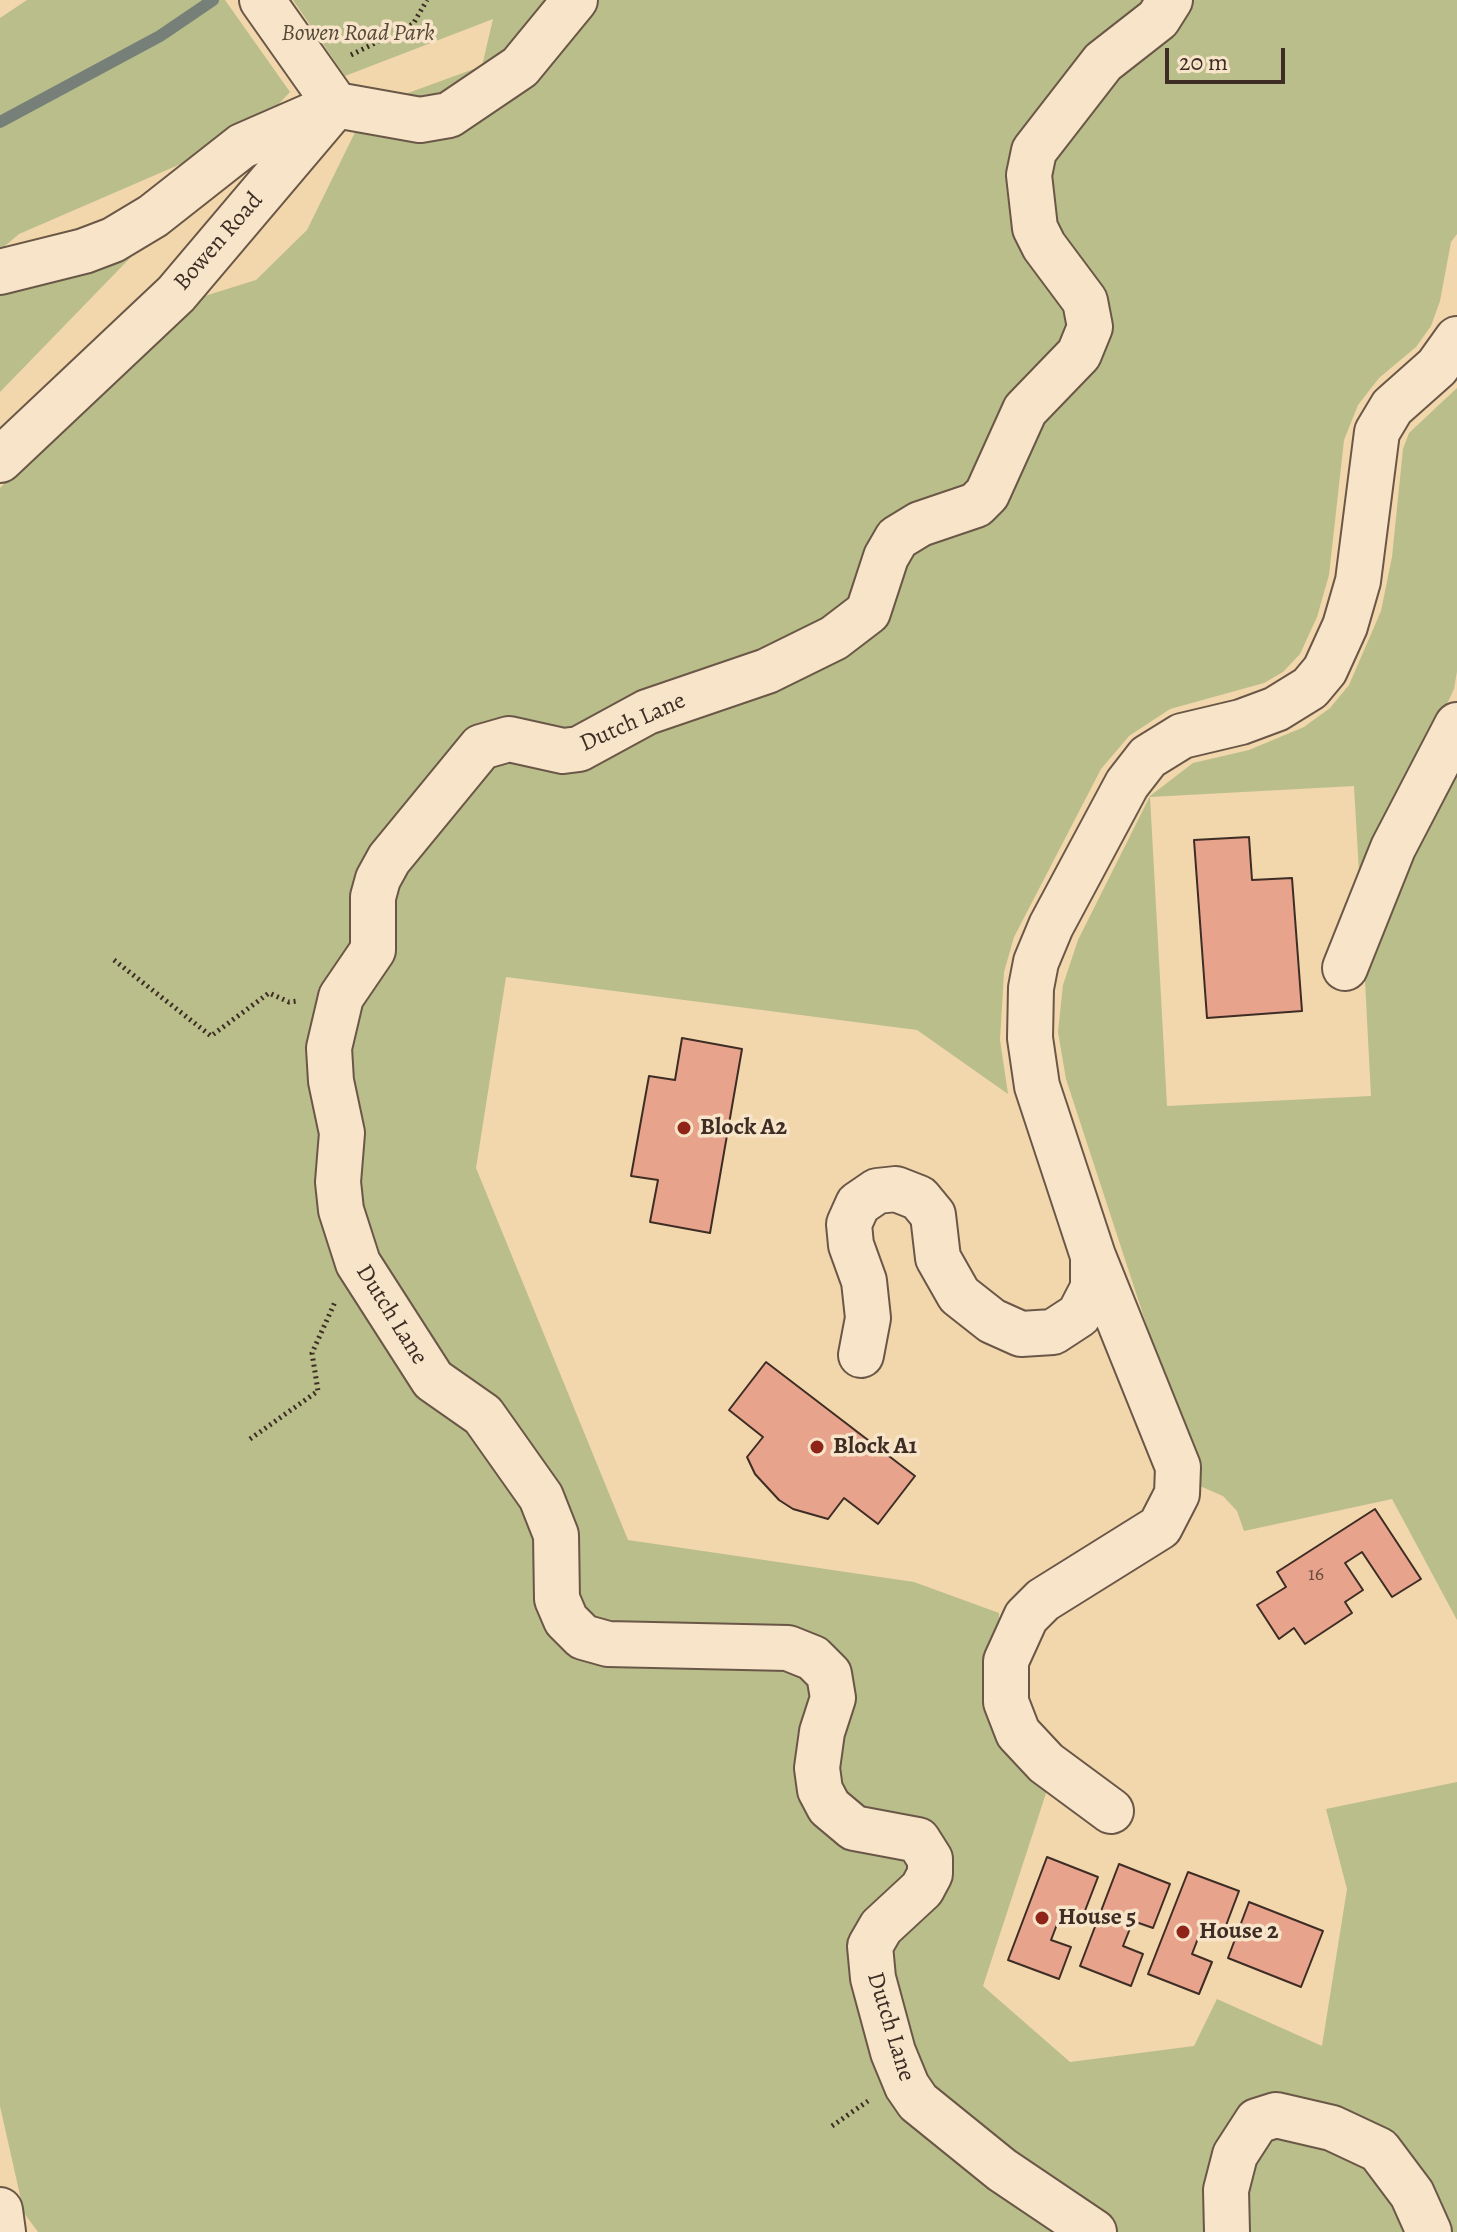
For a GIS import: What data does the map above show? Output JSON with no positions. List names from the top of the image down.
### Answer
{
  "streets": {
    "street": ["Bowen Road", "Dutch Lane"]
  },
  "parks": ["Bowen Road Park"],
  "places": [
    "Block A2",
    "Block A1",
    "House 5",
    "House 2"
  ],
  "house_numbers": ["16"],
  "scale_bar": "20 m"
}
